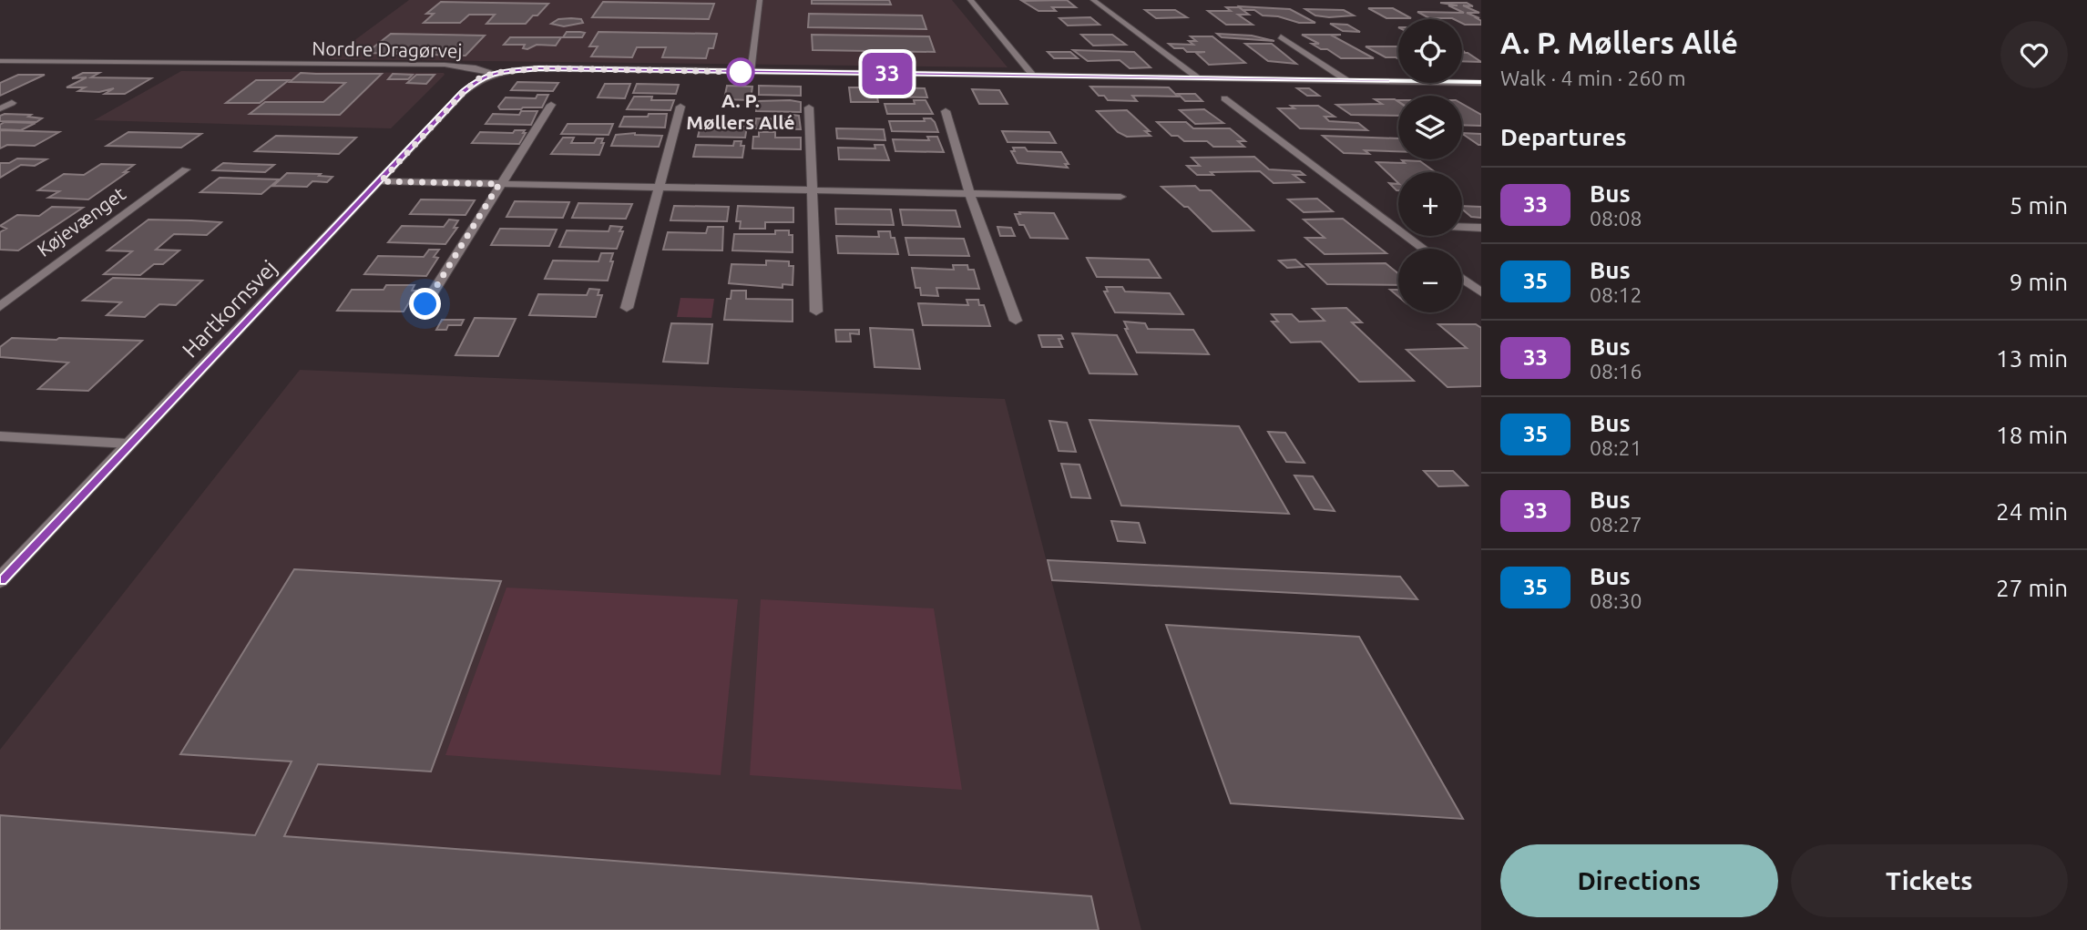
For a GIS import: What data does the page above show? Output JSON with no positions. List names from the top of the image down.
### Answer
{
  "streets": {
    "street": ["Nordre Dragørvej", "Køjevænget", "Hartkornsvej"]
  },
  "crossings": [
    ["Nordre Dragørvej", "Hartkornsvej"]
  ],
  "places": ["A. P. Møllers Allé"],
  "lines": ["bus line 33"],
  "page": {
    "on_map": "33",
    "heading": [
      ["A. P. Møllers Allé", "Walk · 4 min · 260 m"],
      "Departures"
    ],
    "map_buttons": ["+", "−"],
    "list": [
      {
        "mark": "33",
        "name": "Bus",
        "note": "08:08",
        "value": "5 min"
      },
      {
        "mark": "35",
        "name": "Bus",
        "note": "08:12",
        "value": "9 min"
      },
      {
        "mark": "33",
        "name": "Bus",
        "note": "08:16",
        "value": "13 min"
      },
      {
        "mark": "35",
        "name": "Bus",
        "note": "08:21",
        "value": "18 min"
      },
      {
        "mark": "33",
        "name": "Bus",
        "note": "08:27",
        "value": "24 min"
      },
      {
        "mark": "35",
        "name": "Bus",
        "note": "08:30",
        "value": "27 min"
      }
    ],
    "buttons": ["Directions", "Tickets"]
  }
}
